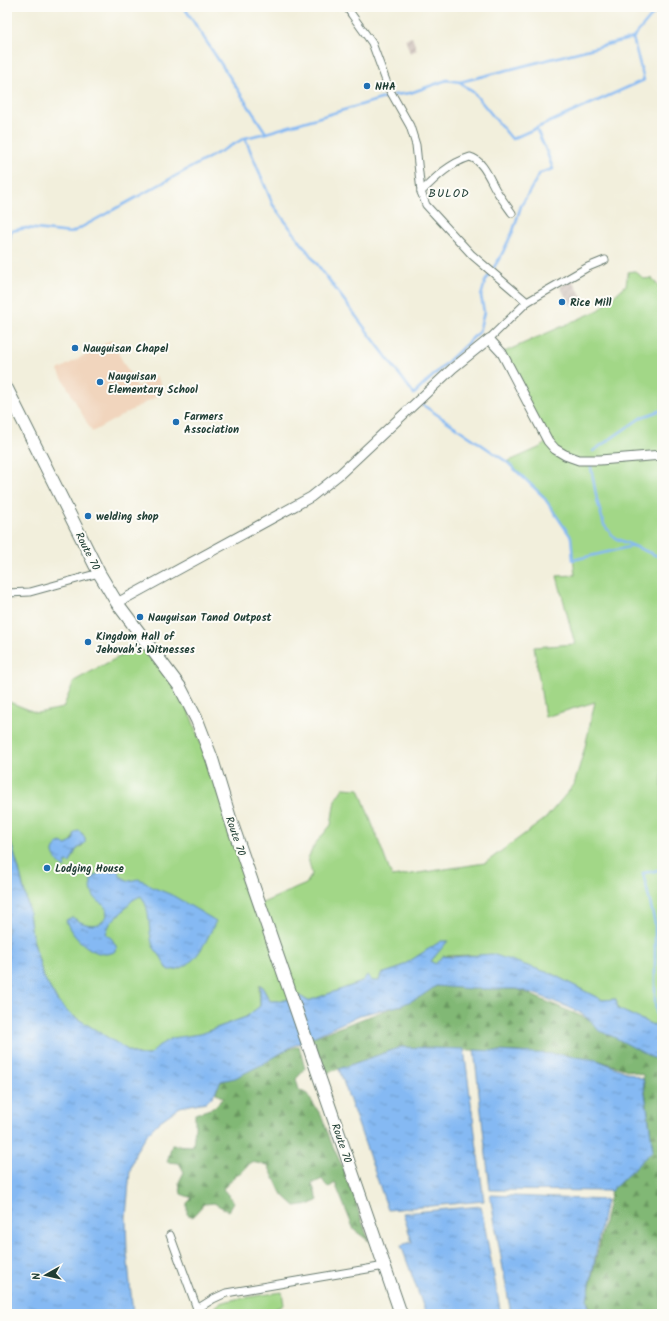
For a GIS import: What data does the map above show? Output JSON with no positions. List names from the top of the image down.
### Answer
{
  "streets": {
    "highway": ["Route 70"]
  },
  "districts": ["BULOD"],
  "places": [
    "NHA",
    "Rice Mill",
    "Nauguisan Chapel",
    "Nauguisan Elementary School",
    "Farmers Association",
    "welding shop",
    "Nauguisan Tanod Outpost",
    "Kingdom Hall of Jehovah's Witnesses",
    "Lodging House"
  ],
  "north": "left"
}
